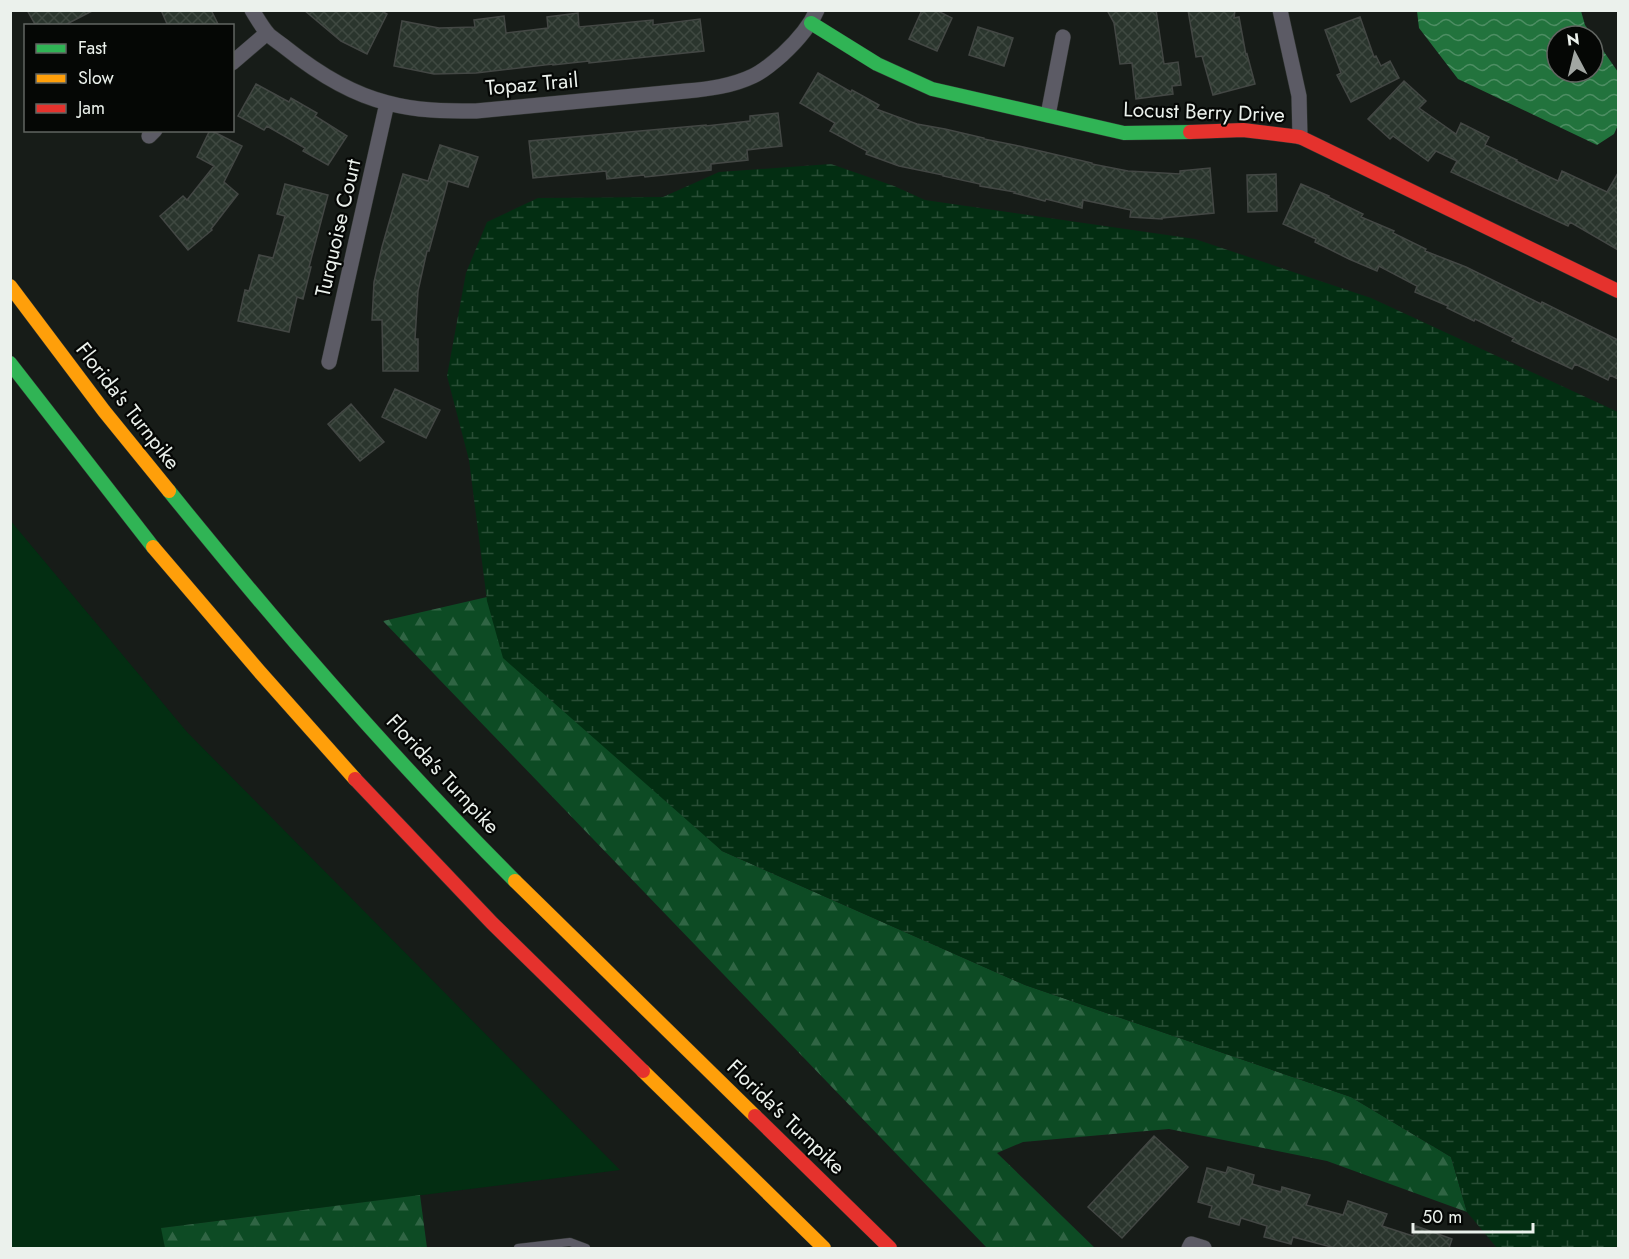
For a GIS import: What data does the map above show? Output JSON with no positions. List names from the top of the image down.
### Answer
{
  "streets": {
    "main road": ["Locust Berry Drive", "Florida's Turnpike"],
    "street": ["Topaz Trail", "Turquoise Court"]
  },
  "crossings": [
    ["Topaz Trail", "Locust Berry Drive"],
    ["Topaz Trail", "Turquoise Court"]
  ],
  "legend": ["Fast", "Slow", "Jam"],
  "scale_bar": "50 m",
  "north": "top"
}
